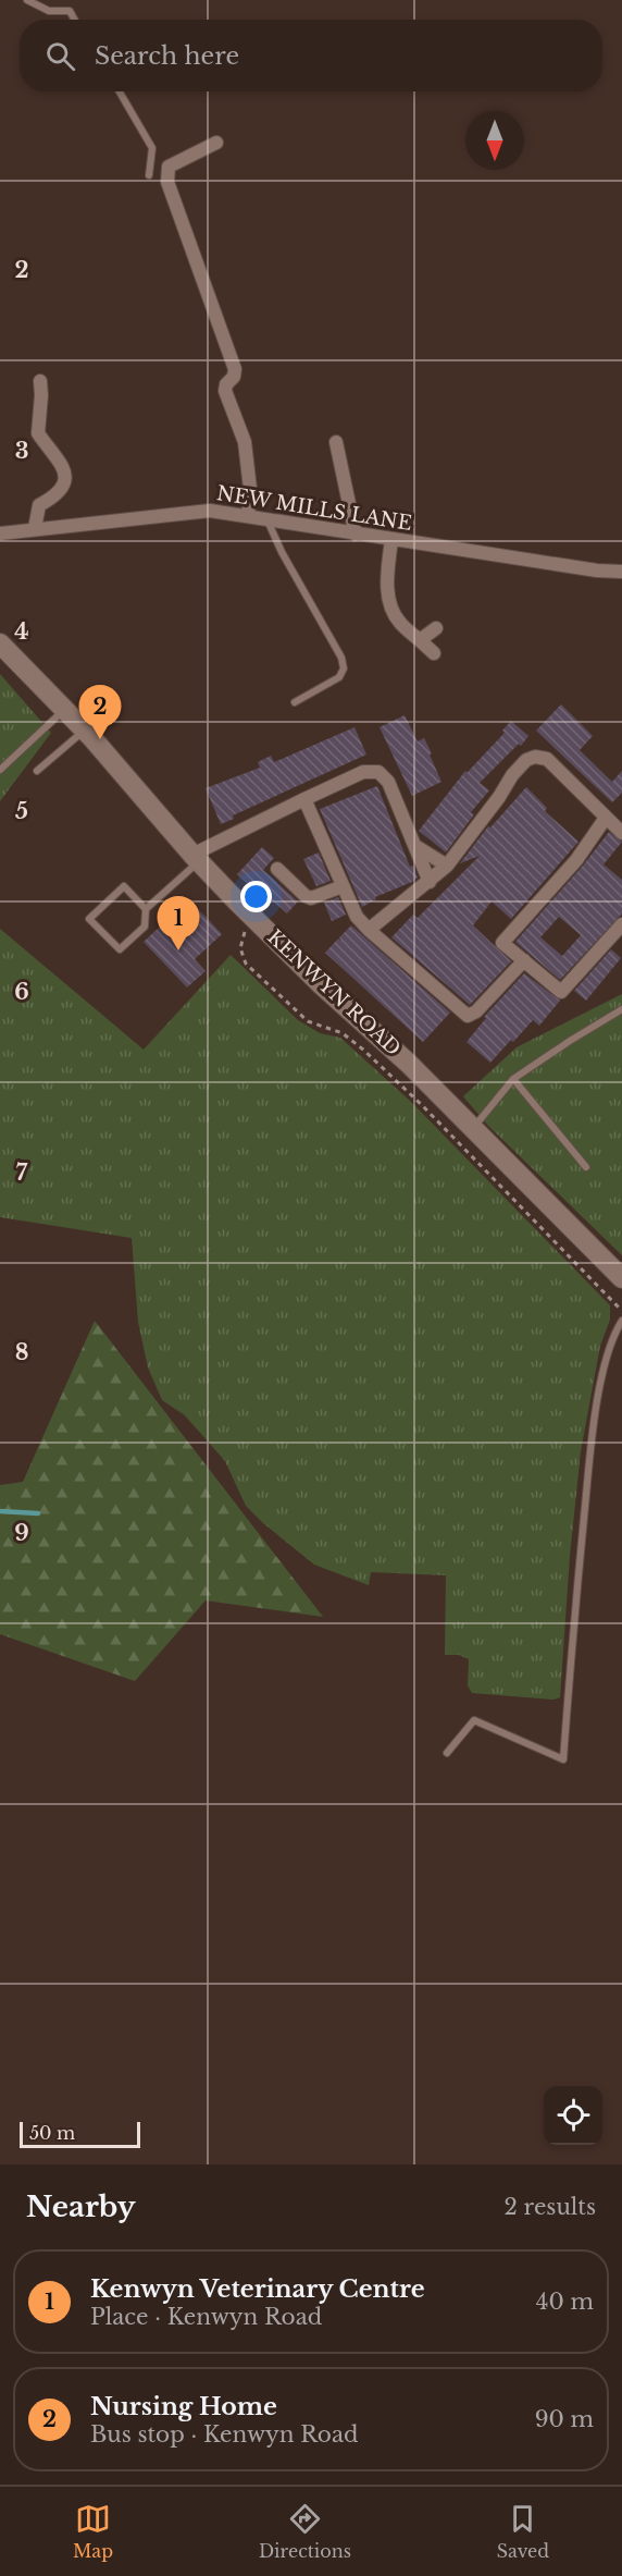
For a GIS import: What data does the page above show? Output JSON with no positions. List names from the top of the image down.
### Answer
{
  "streets": {
    "main road": ["KENWYN ROAD"],
    "street": ["NEW MILLS LANE"]
  },
  "scale_bar": "50 m",
  "north": "bottom",
  "page": {
    "search": "Search here",
    "pins": ["2", "1"],
    "scale": "50 m",
    "heading": ["Nearby", "2 results"],
    "list": [
      {
        "mark": "1",
        "name": "Kenwyn Veterinary Centre",
        "note": "Place · Kenwyn Road",
        "value": "40 m"
      },
      {
        "mark": "2",
        "name": "Nursing Home",
        "note": "Bus stop · Kenwyn Road",
        "value": "90 m"
      }
    ],
    "nav": ["Map", "Directions", "Saved"]
  },
  "grid": {
    "rows": [
      "2",
      "3",
      "4",
      "5",
      "6",
      "7",
      "8",
      "9"
    ]
  }
}
